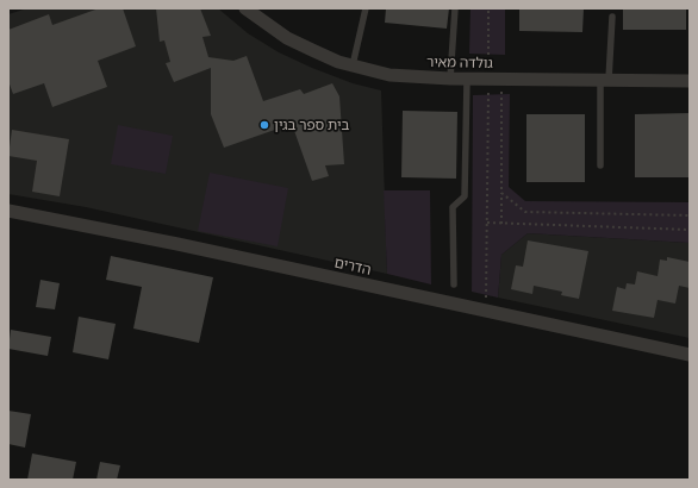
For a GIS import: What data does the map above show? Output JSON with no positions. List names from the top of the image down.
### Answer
{
  "streets": {
    "street": ["גולדה מאיר", "הדרים"]
  },
  "places": ["בית ספר בגין"]
}
